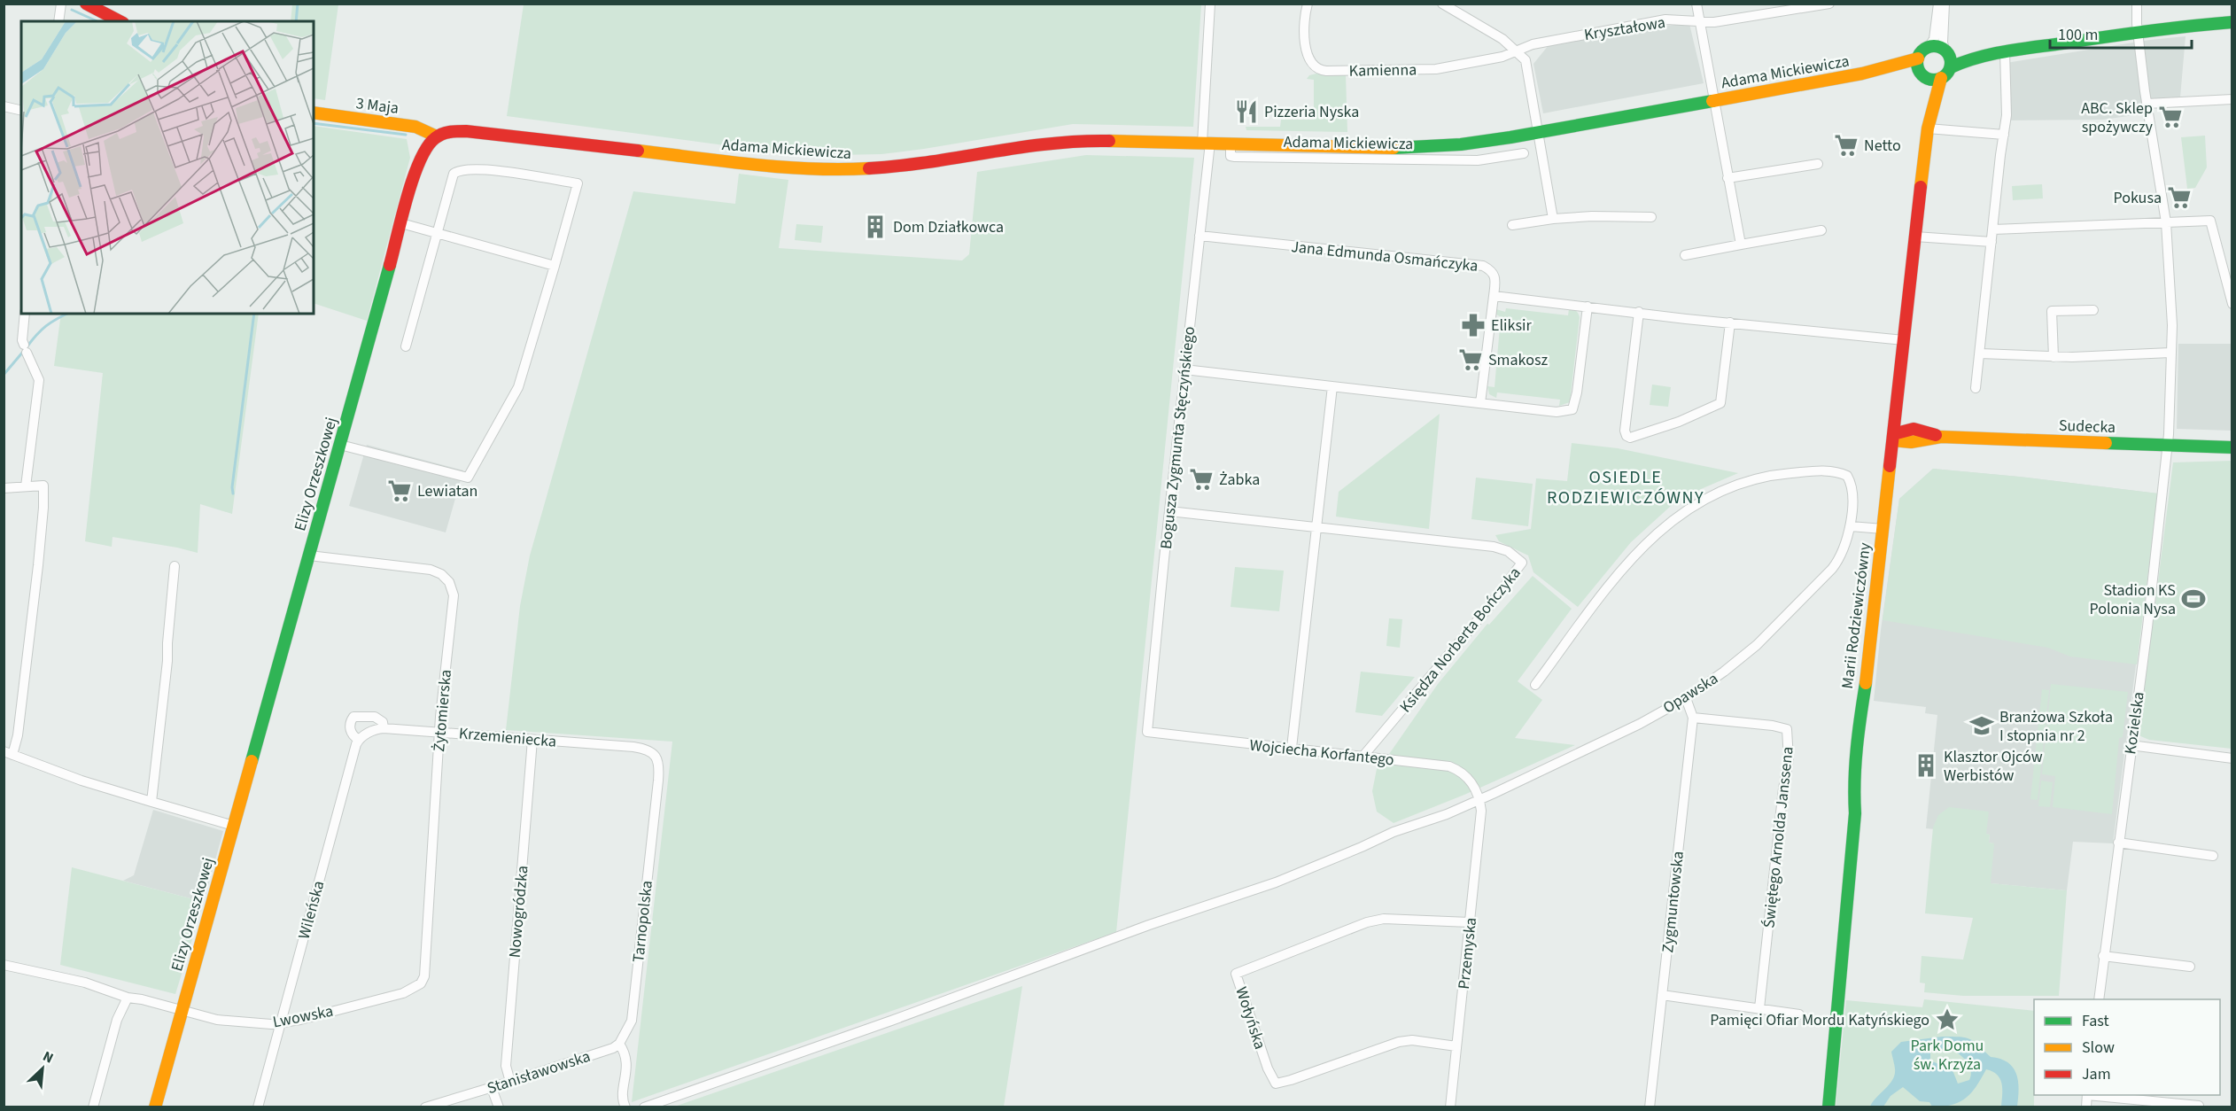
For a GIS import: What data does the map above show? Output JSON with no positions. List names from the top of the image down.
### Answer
{
  "streets": {
    "street": [
      "Kryształowa",
      "Kamienna",
      "Adama Mickiewicza",
      "3 Maja",
      "Jana Edmunda Osmańczyka",
      "Sudecka",
      "Bogusza Zygmunta Stęczyńskiego",
      "Elizy Orzeszkowej",
      "Marii Rodziewiczówny",
      "Księdza Norberta Bończyka",
      "Opawska",
      "Żytomierska",
      "Kozielska",
      "Krzemieniecka",
      "Wojciecha Korfantego",
      "Świętego Arnolda Janssena",
      "Zygmuntowska",
      "Wileńska",
      "Nowogródzka",
      "Tarnopolska",
      "Przemyska",
      "Lwowska",
      "Wołyńska",
      "Stanisławowska"
    ]
  },
  "crossings": [
    ["Kryształowa", "Kamienna"],
    ["Adama Mickiewicza", "3 Maja"],
    ["Adama Mickiewicza", "Bogusza Zygmunta Stęczyńskiego"],
    ["Adama Mickiewicza", "Elizy Orzeszkowej"],
    ["Adama Mickiewicza", "Marii Rodziewiczówny"],
    ["3 Maja", "Elizy Orzeszkowej"],
    ["Jana Edmunda Osmańczyka", "Bogusza Zygmunta Stęczyńskiego"],
    ["Sudecka", "Marii Rodziewiczówny"],
    ["Sudecka", "Kozielska"],
    ["Bogusza Zygmunta Stęczyńskiego", "Księdza Norberta Bończyka"],
    ["Bogusza Zygmunta Stęczyńskiego", "Wojciecha Korfantego"],
    ["Elizy Orzeszkowej", "Żytomierska"],
    ["Elizy Orzeszkowej", "Lwowska"],
    ["Księdza Norberta Bończyka", "Wojciecha Korfantego"],
    ["Opawska", "Wojciecha Korfantego"],
    ["Opawska", "Zygmuntowska"],
    ["Opawska", "Przemyska"],
    ["Żytomierska", "Krzemieniecka"],
    ["Żytomierska", "Lwowska"],
    ["Krzemieniecka", "Wileńska"],
    ["Krzemieniecka", "Nowogródzka"],
    ["Krzemieniecka", "Tarnopolska"],
    ["Wojciecha Korfantego", "Przemyska"],
    ["Świętego Arnolda Janssena", "Zygmuntowska"],
    ["Wileńska", "Lwowska"],
    ["Nowogródzka", "Stanisławowska"],
    ["Tarnopolska", "Stanisławowska"],
    ["Przemyska", "Wołyńska"]
  ],
  "districts": ["OSIEDLE RODZIEWICZÓWNY"],
  "parks": ["Park Domu św. Krzyża"],
  "places": {
    "restaurant": ["Pizzeria Nyska"],
    "supermarket": [
      "ABC. Sklep spożywczy",
      "Netto",
      "Pokusa",
      "Smakosz",
      "Żabka",
      "Lewiatan"
    ],
    "building": ["Dom Działkowca", "Klasztor Ojców Werbistów"],
    "pharmacy": ["Eliksir"],
    "sports": ["Stadion KS Polonia Nysa"],
    "school or university": ["Branżowa Szkoła I stopnia nr 2"],
    "place": ["Pamięci Ofiar Mordu Katyńskiego"]
  },
  "legend": ["Fast", "Slow", "Jam"],
  "scale_bar": "100 m",
  "north": "top right"
}
